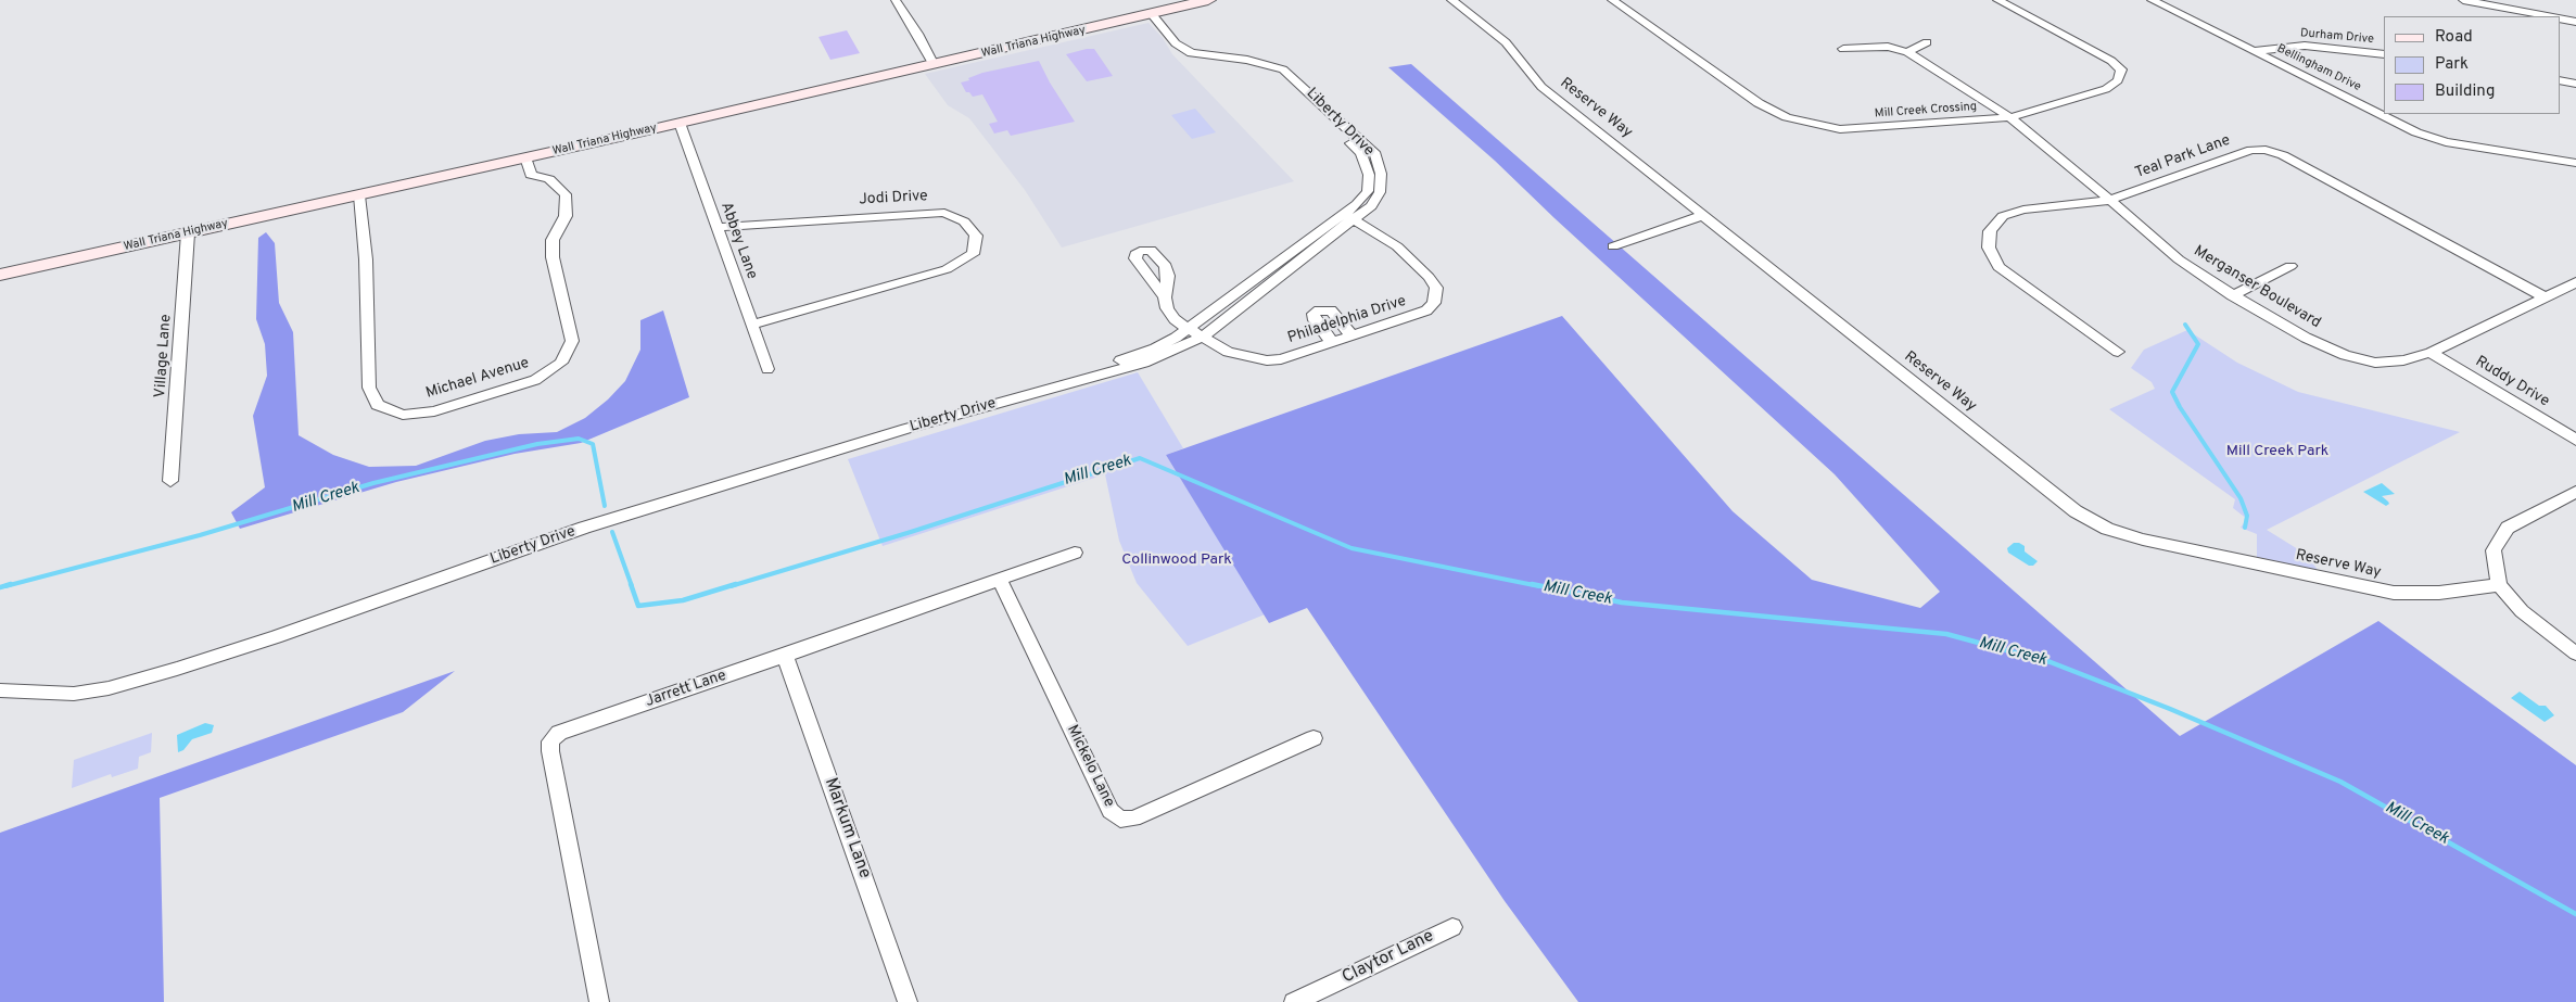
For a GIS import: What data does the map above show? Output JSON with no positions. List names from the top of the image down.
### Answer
{
  "streets": {
    "main road": ["Wall Triana Highway"],
    "street": [
      "Durham Drive",
      "Bellingham Drive",
      "Reserve Way",
      "Mill Creek Crossing",
      "Liberty Drive",
      "Teal Park Lane",
      "Jodi Drive",
      "Abbey Lane",
      "Merganser Boulevard",
      "Philadelphia Drive",
      "Village Lane",
      "Michael Avenue",
      "Ruddy Drive",
      "Jarrett Lane",
      "Mickelo Lane",
      "Markum Lane",
      "Claytor Lane"
    ]
  },
  "crossings": [
    ["Durham Drive", "Bellingham Drive"],
    ["Wall Triana Highway", "Liberty Drive"],
    ["Wall Triana Highway", "Abbey Lane"],
    ["Wall Triana Highway", "Village Lane"],
    ["Wall Triana Highway", "Michael Avenue"],
    ["Mill Creek Crossing", "Merganser Boulevard"],
    ["Liberty Drive", "Philadelphia Drive"],
    ["Teal Park Lane", "Merganser Boulevard"],
    ["Jodi Drive", "Abbey Lane"],
    ["Merganser Boulevard", "Ruddy Drive"],
    ["Jarrett Lane", "Mickelo Lane"],
    ["Jarrett Lane", "Markum Lane"]
  ],
  "water": ["Mill Creek"],
  "parks": ["Mill Creek Park", "Collinwood Park"],
  "legend": ["Road", "Park", "Building"]
}
